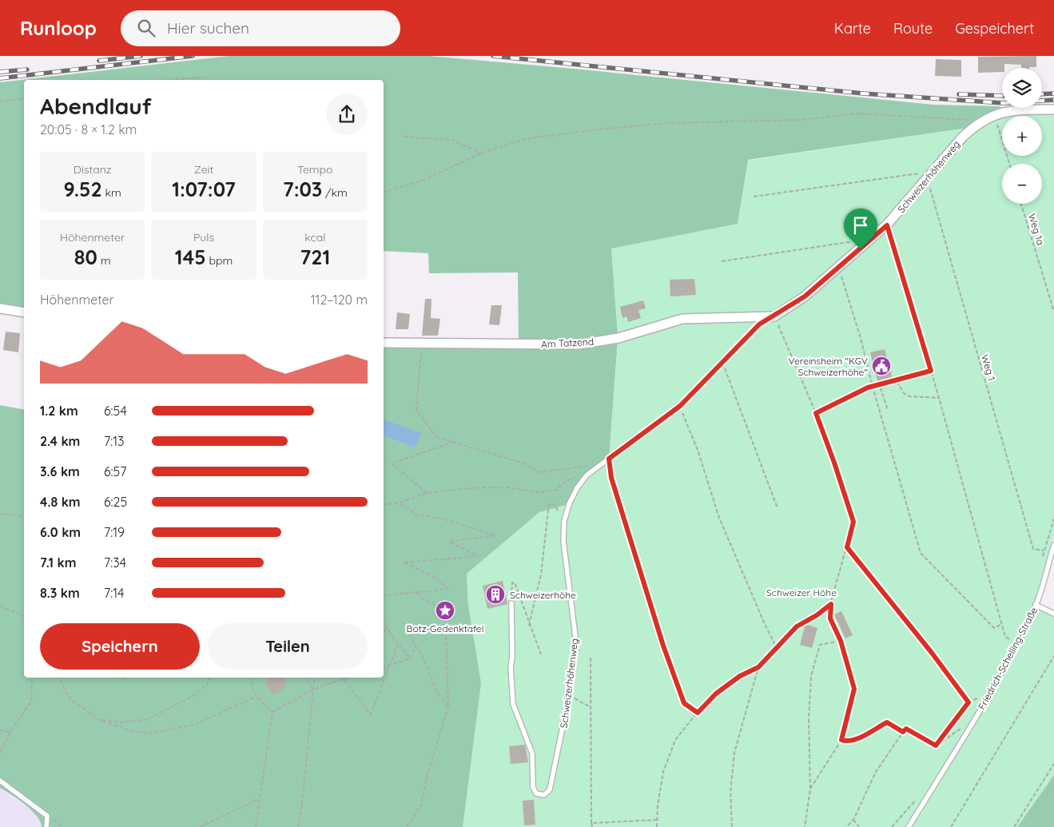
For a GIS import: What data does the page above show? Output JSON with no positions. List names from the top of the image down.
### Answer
{
  "streets": {
    "street": ["Schweizerhöhenweg", "Am Tatzend"],
    "lane": ["Friedrich-Schelling-Straße"],
    "path": ["Weg 1a", "Weg 1"]
  },
  "crossings": [
    ["Schweizerhöhenweg", "Am Tatzend"],
    ["Schweizerhöhenweg", "Weg 1"]
  ],
  "parks": ["Schweizer Höhe"],
  "places": {
    "public building": ["Vereinsheim \"KGV Schweizerhöhe\""],
    "building": ["Schweizerhöhe"],
    "place": ["Botz-Gedenktafel"]
  },
  "page": {
    "header": "Runloop",
    "search": "Hier suchen",
    "nav": ["Karte", "Route", "Gespeichert"],
    "map_buttons": ["+", "−"],
    "heading": ["Abendlauf", "20:05 · 8 × 1.2 km"],
    "stats": [
      ["Distanz", "9.52 km"],
      ["Zeit", "1:07:07"],
      ["Tempo", "7:03 /km"],
      ["Höhenmeter", "80 m"],
      ["Puls", "145 bpm"],
      ["kcal", "721"]
    ],
    "chart": ["Höhenmeter", "112–120 m"],
    "list": [
      {
        "name": "1.2 km",
        "note": "6:54"
      },
      {
        "name": "2.4 km",
        "note": "7:13"
      },
      {
        "name": "3.6 km",
        "note": "6:57"
      },
      {
        "name": "4.8 km",
        "note": "6:25"
      },
      {
        "name": "6.0 km",
        "note": "7:19"
      },
      {
        "name": "7.1 km",
        "note": "7:34"
      },
      {
        "name": "8.3 km",
        "note": "7:14"
      }
    ],
    "buttons": ["Speichern", "Teilen"]
  }
}
